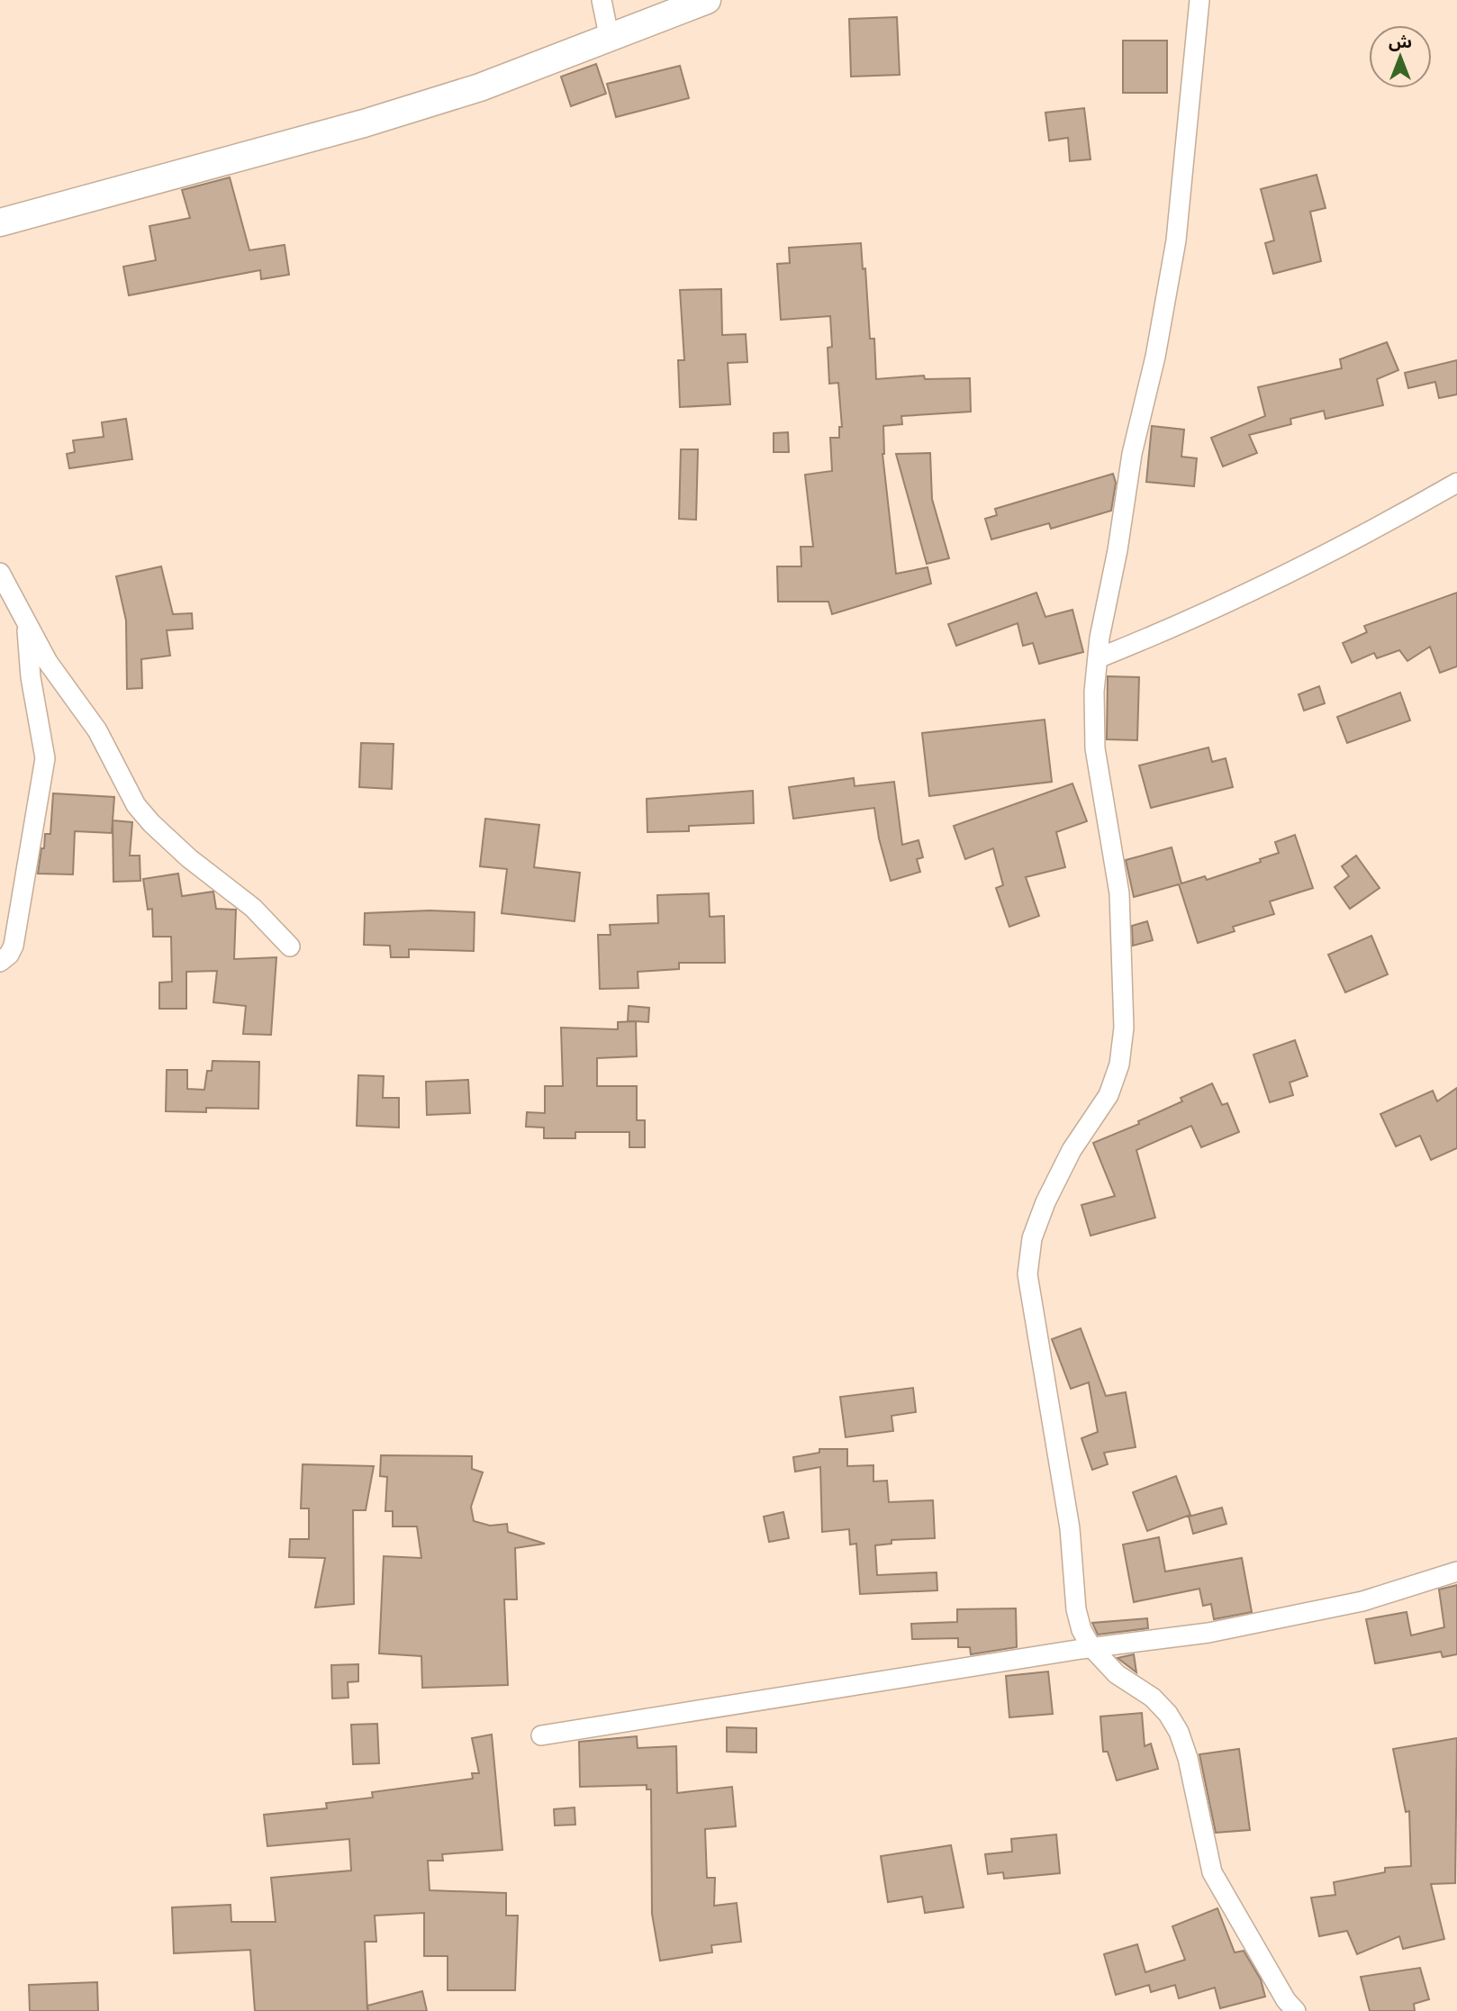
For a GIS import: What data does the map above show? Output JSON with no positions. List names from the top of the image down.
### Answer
{
  "north": "top"
}
